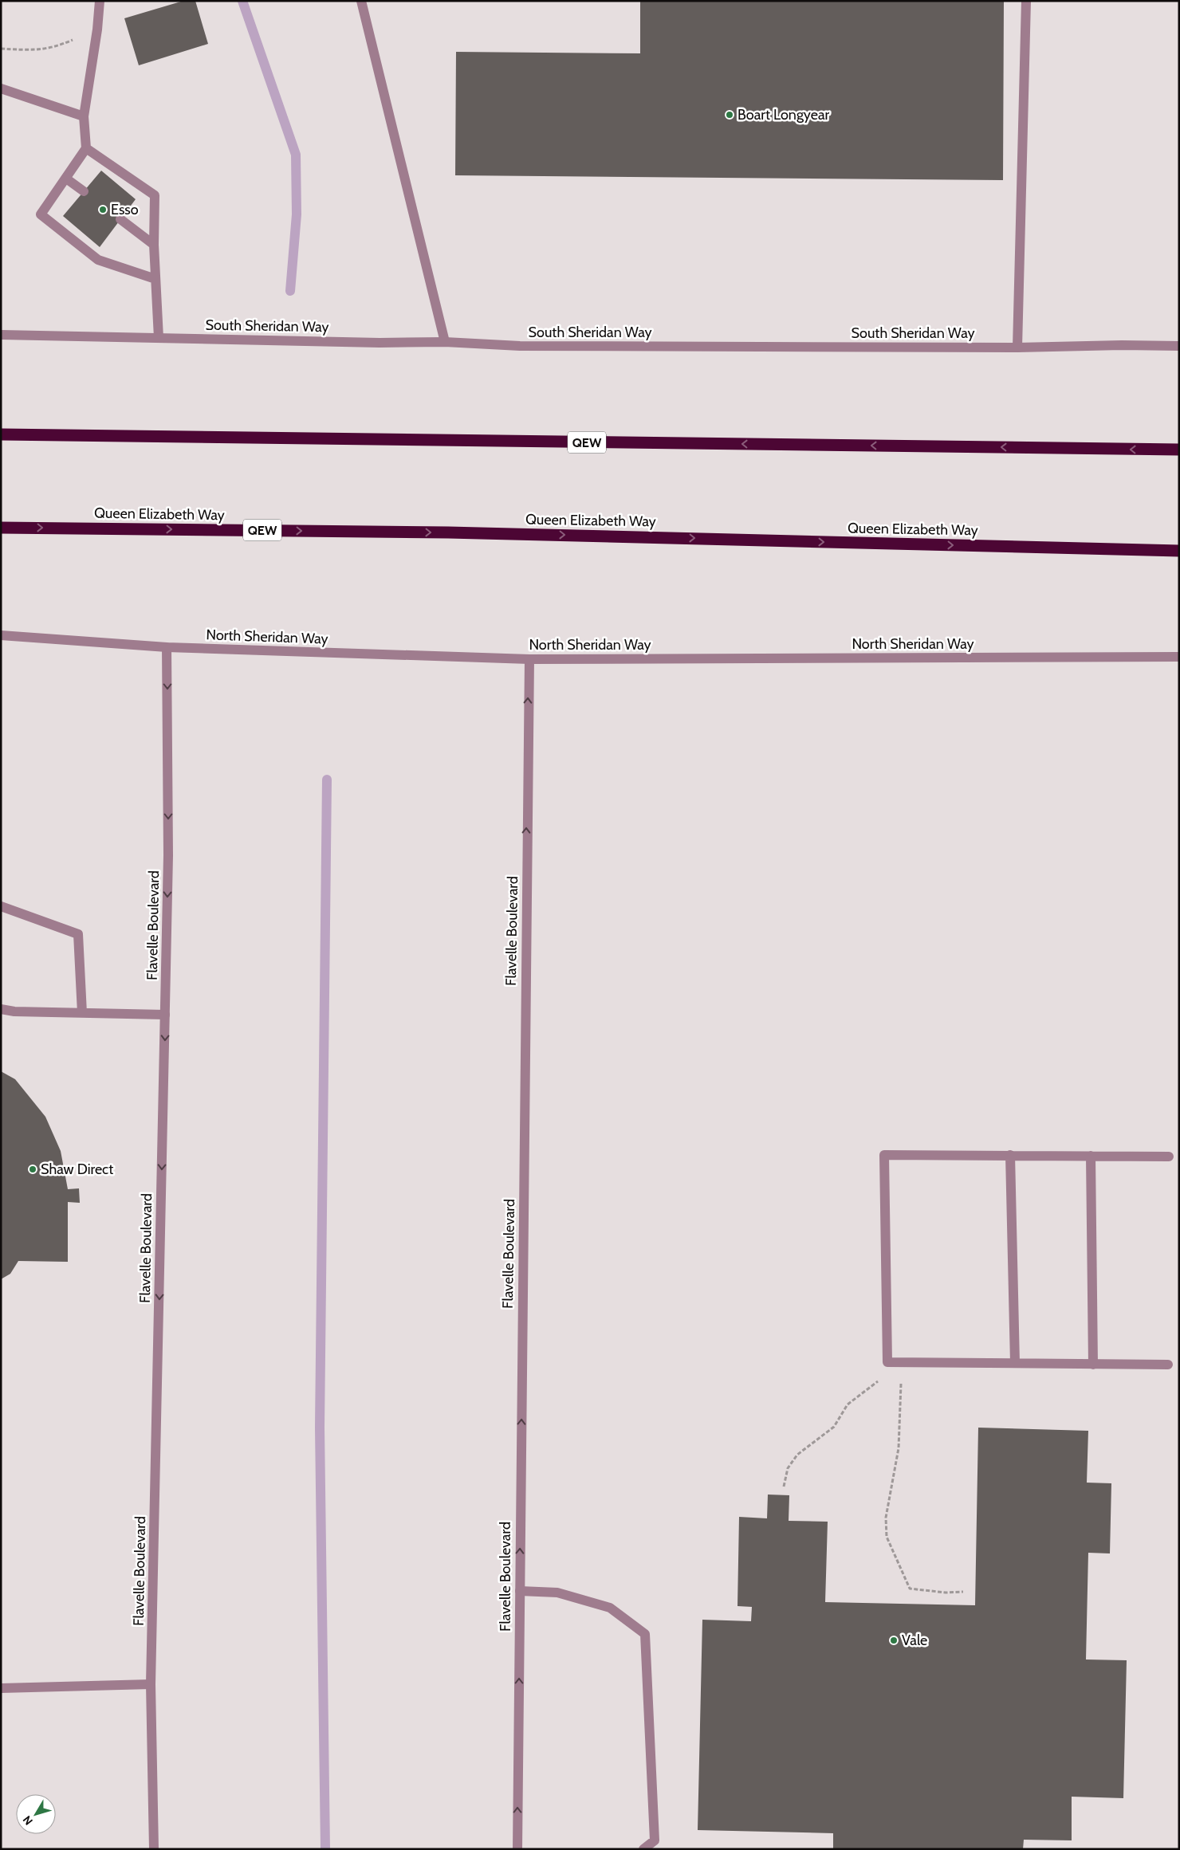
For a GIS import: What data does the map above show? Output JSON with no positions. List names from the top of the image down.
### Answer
{
  "streets": {
    "highway": ["QEW", "Queen Elizabeth Way"],
    "street": ["South Sheridan Way", "North Sheridan Way", "Flavelle Boulevard"]
  },
  "crossings": [
    ["North Sheridan Way", "Flavelle Boulevard"]
  ],
  "places": [
    "Boart Longyear",
    "Esso",
    "Shaw Direct",
    "Vale"
  ],
  "north": "bottom left"
}
